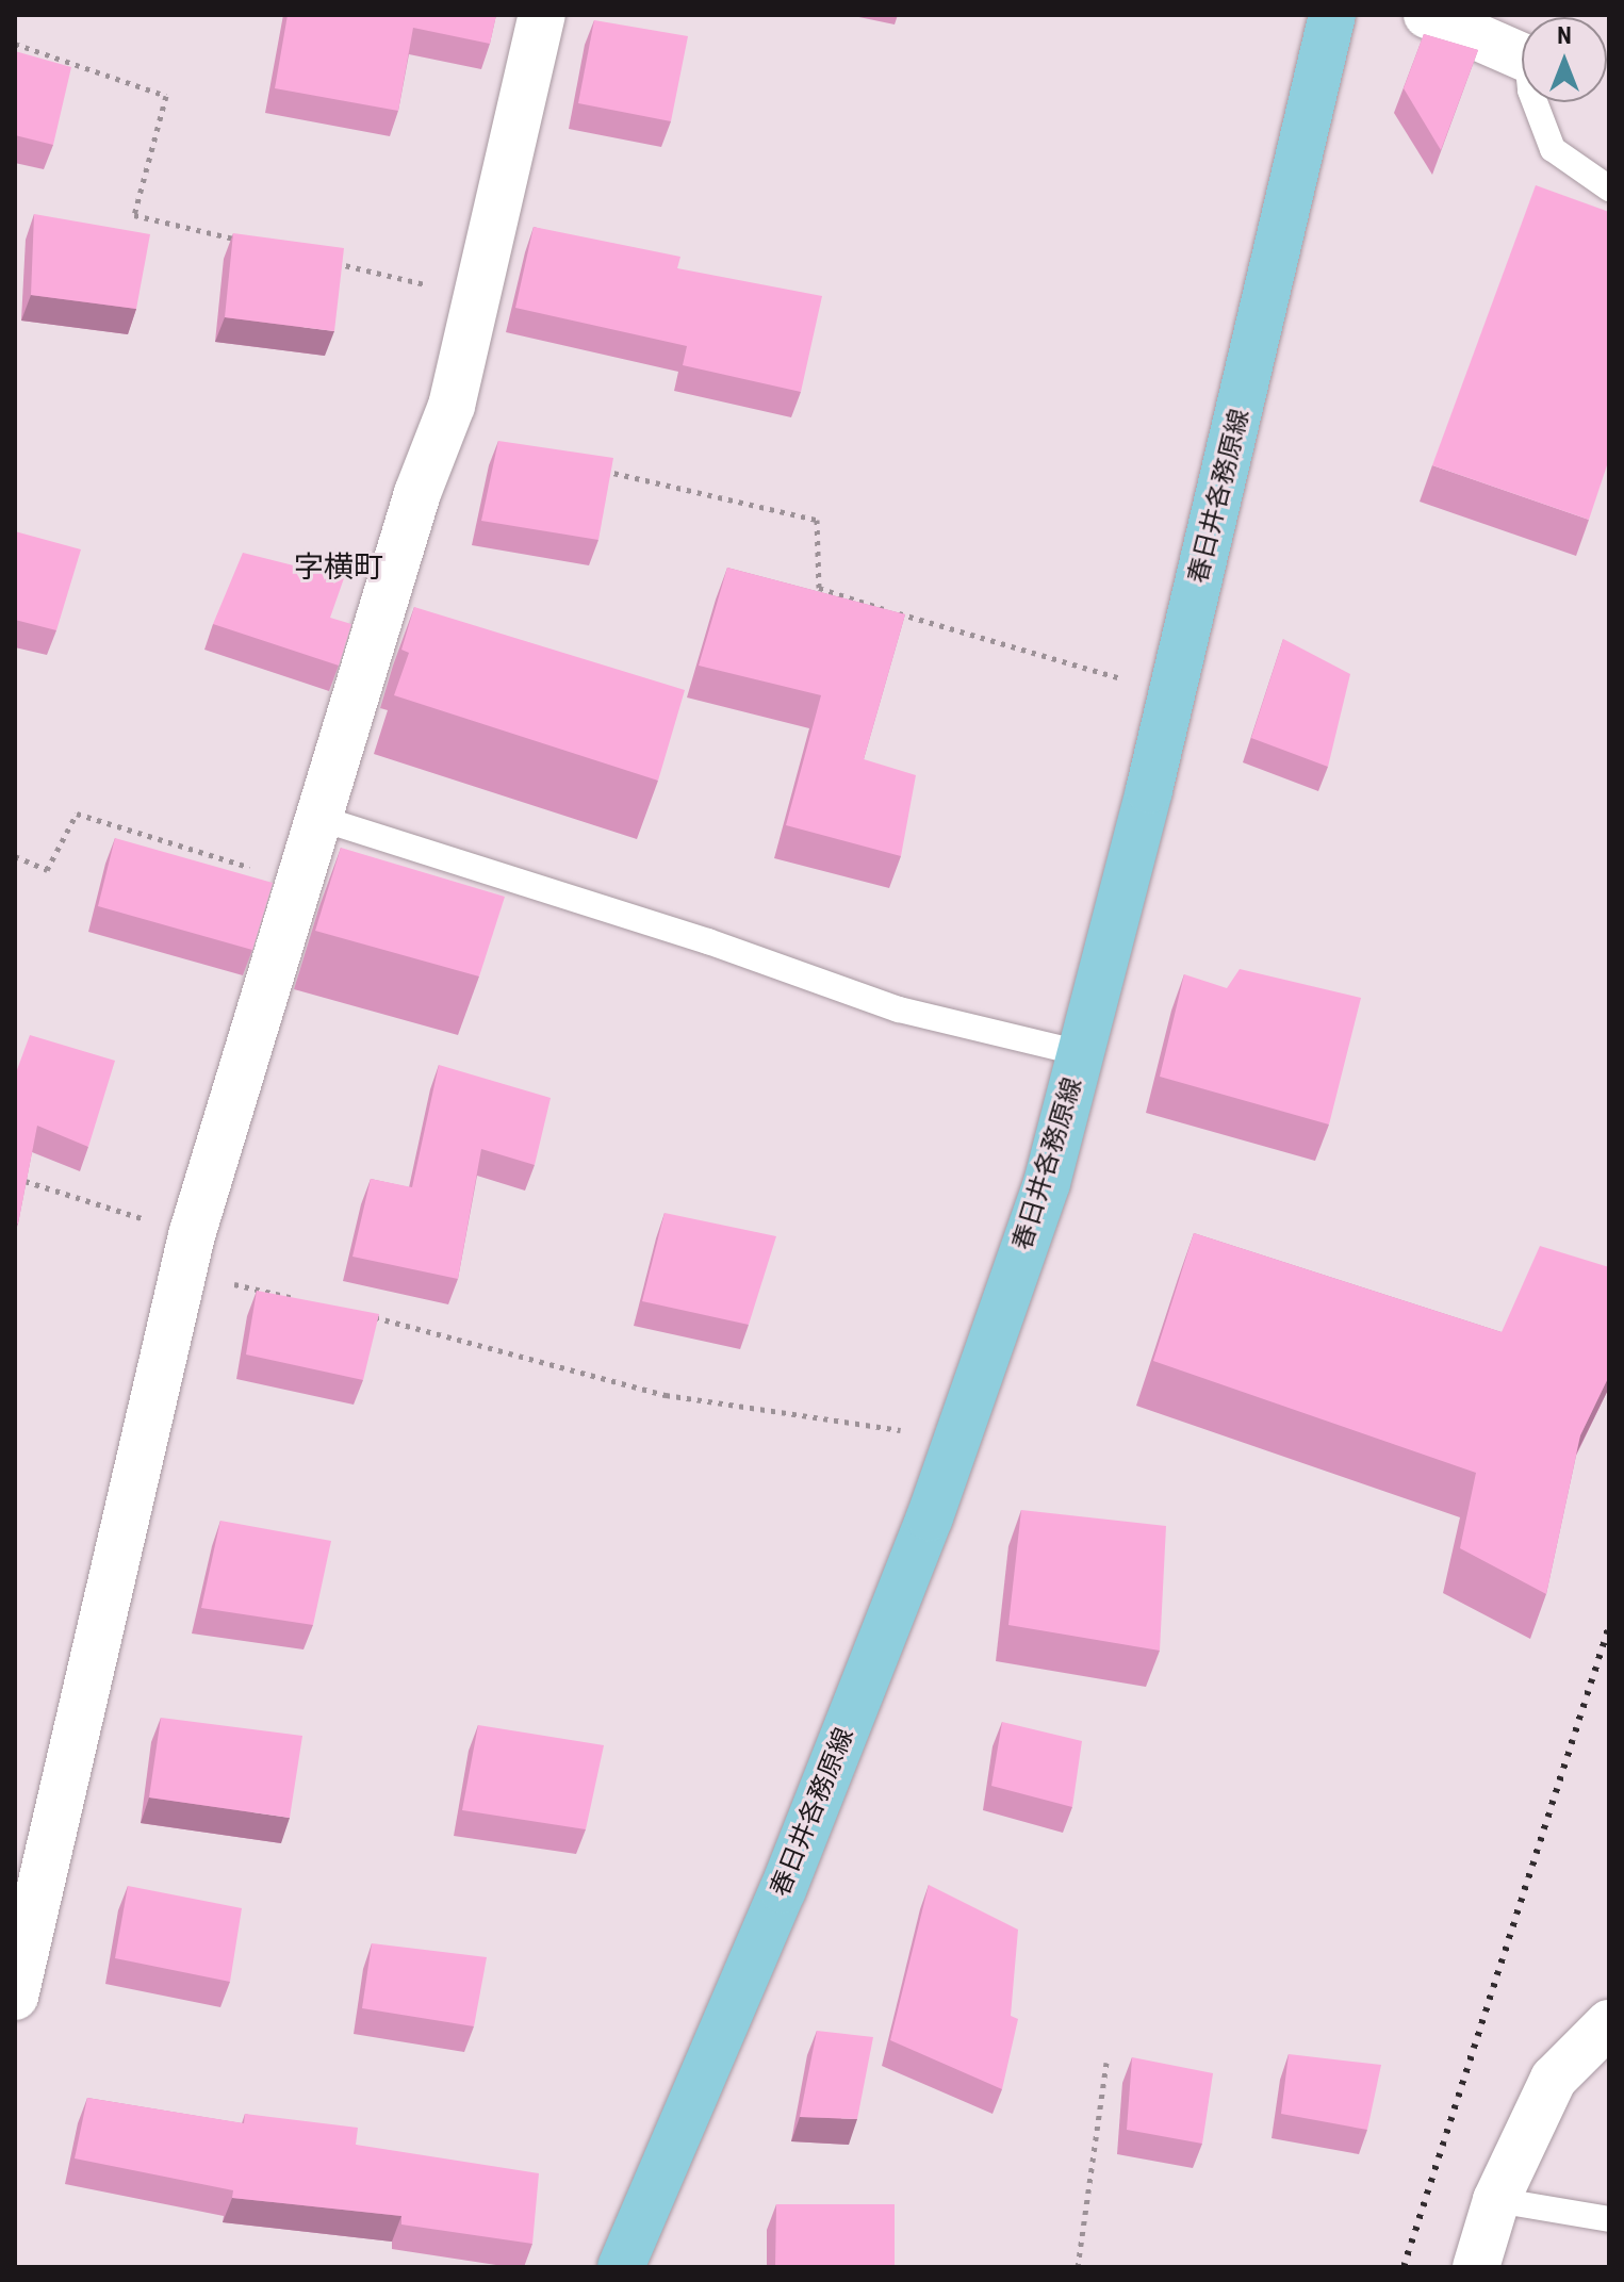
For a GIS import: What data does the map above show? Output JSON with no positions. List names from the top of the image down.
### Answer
{
  "streets": {
    "main road": ["春日井各務原線"]
  },
  "districts": ["字横町"],
  "north": "top"
}
